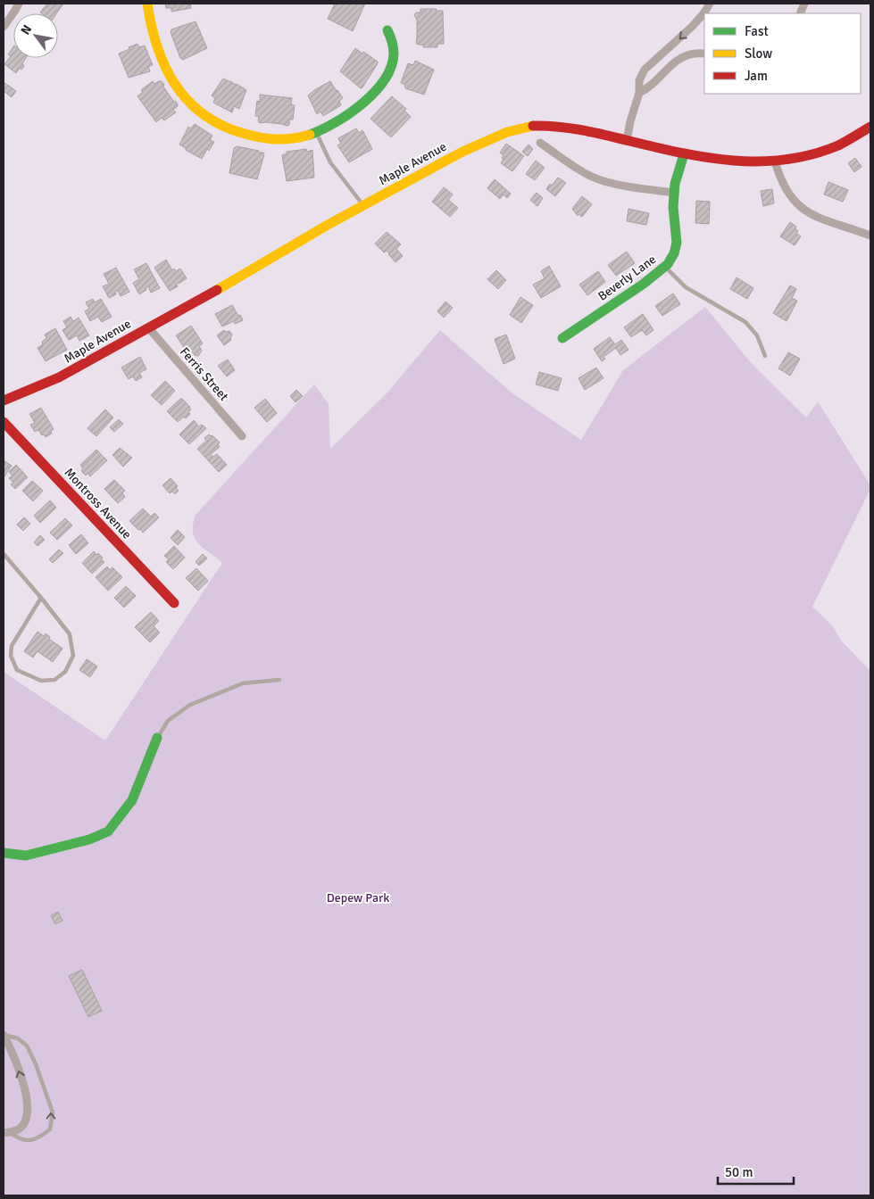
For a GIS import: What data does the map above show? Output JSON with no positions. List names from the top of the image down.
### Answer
{
  "streets": {
    "street": [
      "Maple Avenue",
      "Beverly Lane",
      "Ferris Street",
      "Montross Avenue"
    ]
  },
  "crossings": [
    ["Maple Avenue", "Beverly Lane"],
    ["Maple Avenue", "Ferris Street"]
  ],
  "parks": ["Depew Park"],
  "legend": ["Fast", "Slow", "Jam"],
  "scale_bar": "50 m",
  "north": "top left"
}
